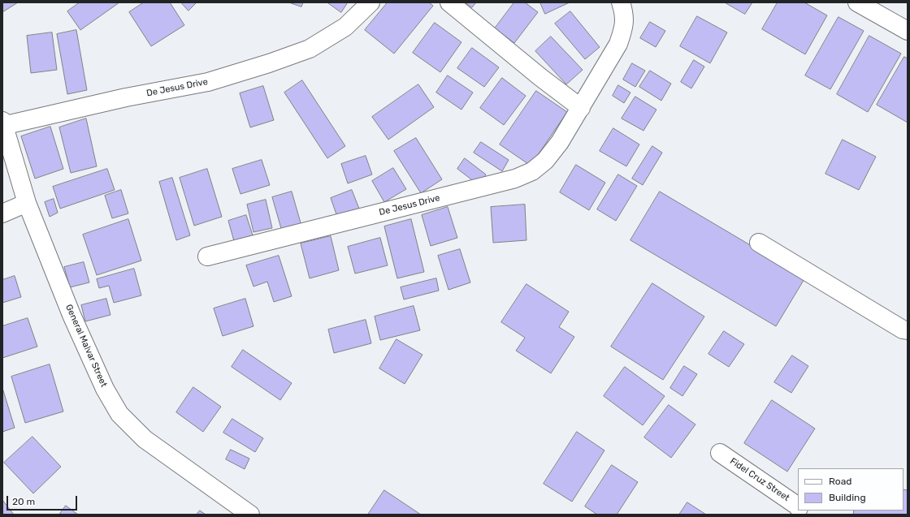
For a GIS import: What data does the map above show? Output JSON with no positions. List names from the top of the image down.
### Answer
{
  "streets": {
    "street": ["De Jesus Drive", "General Malvar Street", "Fidel Cruz Street"]
  },
  "crossings": [
    ["De Jesus Drive", "General Malvar Street"]
  ],
  "legend": ["Road", "Building"],
  "scale_bar": "20 m"
}
